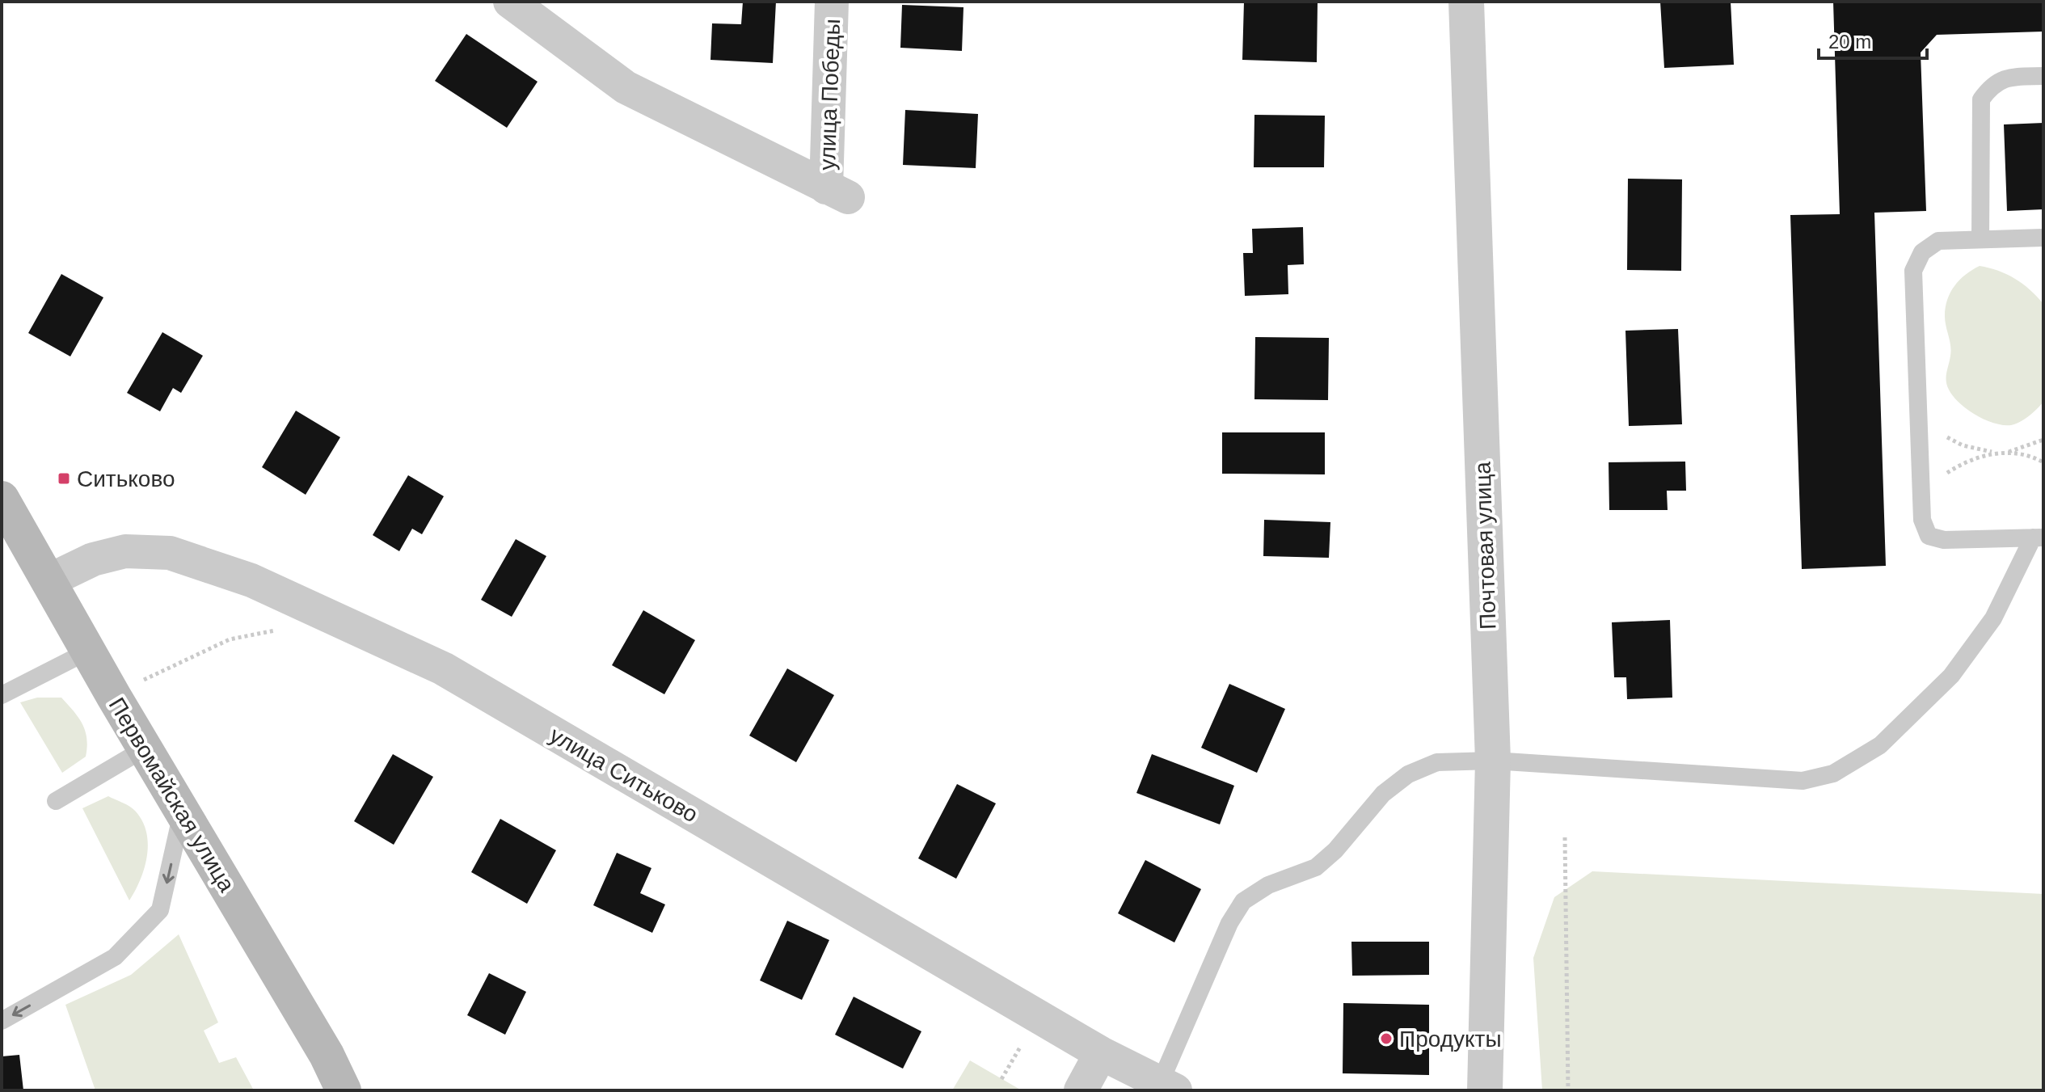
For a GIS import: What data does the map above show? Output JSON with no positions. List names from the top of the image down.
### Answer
{
  "streets": {
    "main road": ["Первомайская улица"],
    "street": ["улица Победы", "Почтовая улица", "улица Ситьково"]
  },
  "crossings": [
    ["улица Ситьково", "Первомайская улица"]
  ],
  "places": {
    "transit": ["Ситьково"],
    "other": ["Продукты"]
  },
  "scale_bar": "20 m"
}
